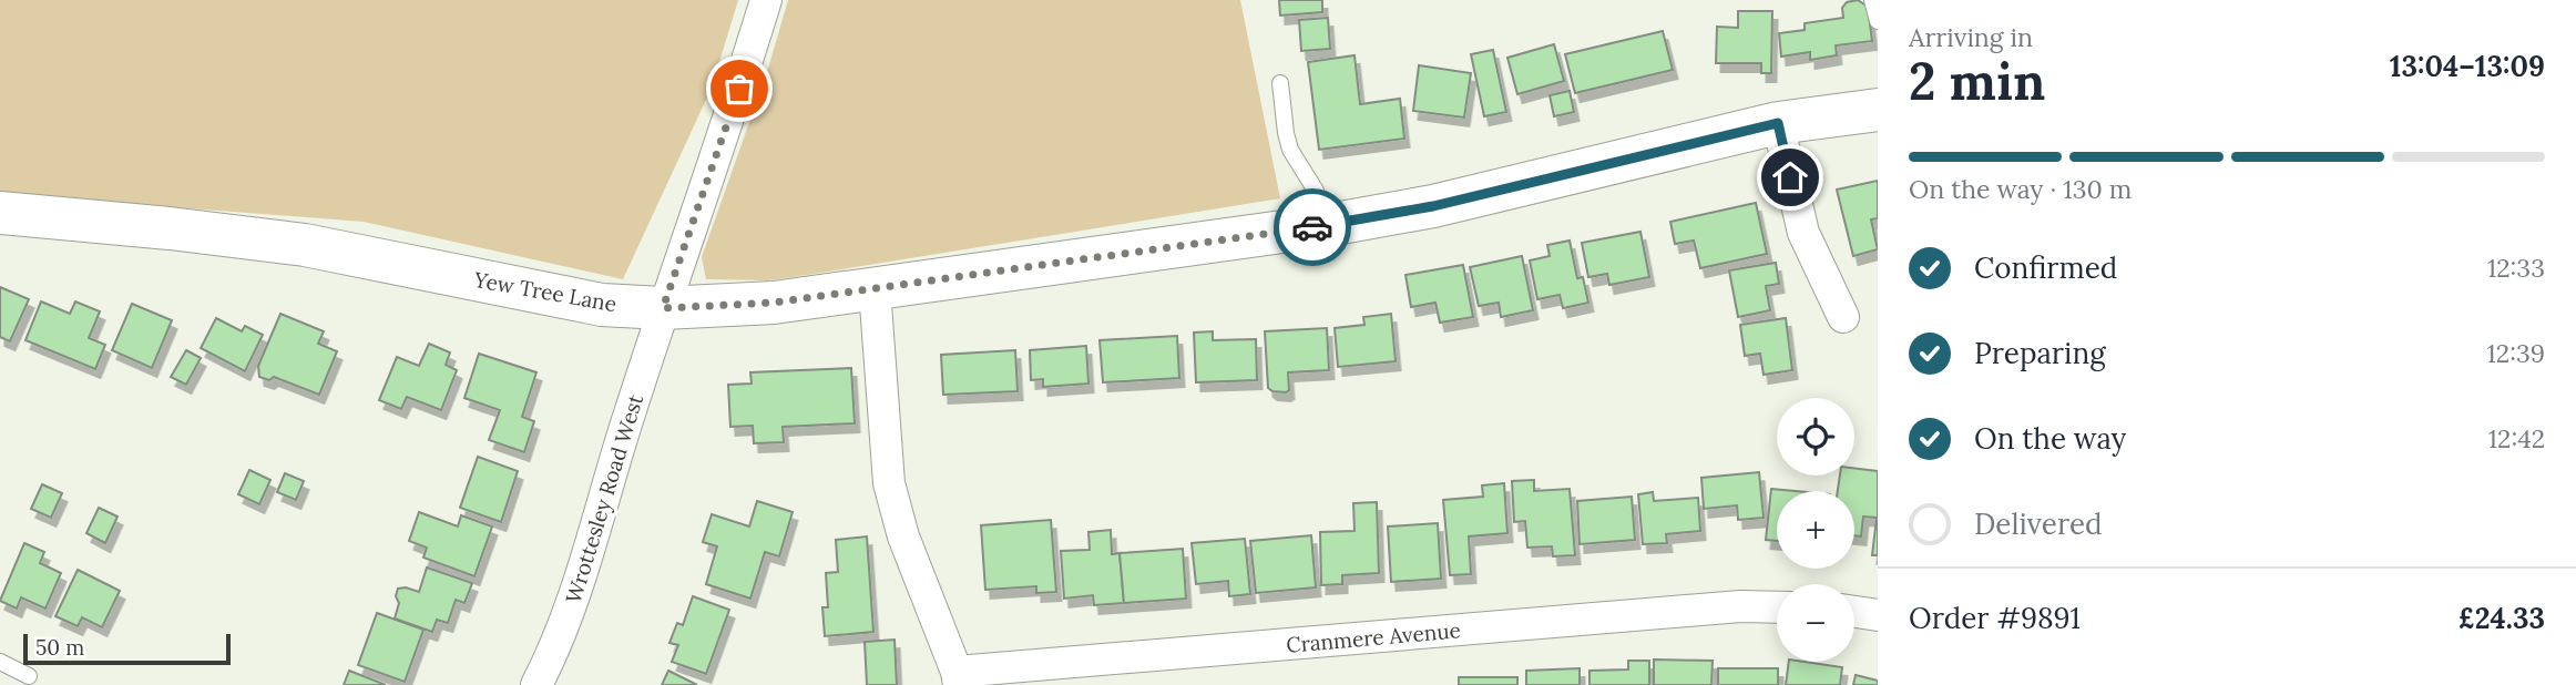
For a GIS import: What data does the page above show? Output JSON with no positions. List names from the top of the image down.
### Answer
{
  "streets": {
    "street": ["Yew Tree Lane", "Wrottesley Road West", "Cranmere Avenue"]
  },
  "crossings": [
    ["Yew Tree Lane", "Wrottesley Road West"],
    ["Yew Tree Lane", "Cranmere Avenue"]
  ],
  "scale_bar": "50 m",
  "page": {
    "heading": ["2 min", "Arriving in", "13:04–13:09"],
    "panel": ["Order #9891", "£24.33"],
    "bar": "On the way · 130 m",
    "list": [
      ["Confirmed", "12:33"],
      ["Preparing", "12:39"],
      ["On the way", "12:42"],
      "Delivered"
    ],
    "map_buttons": ["+", "−"],
    "scale": "50 m"
  }
}
